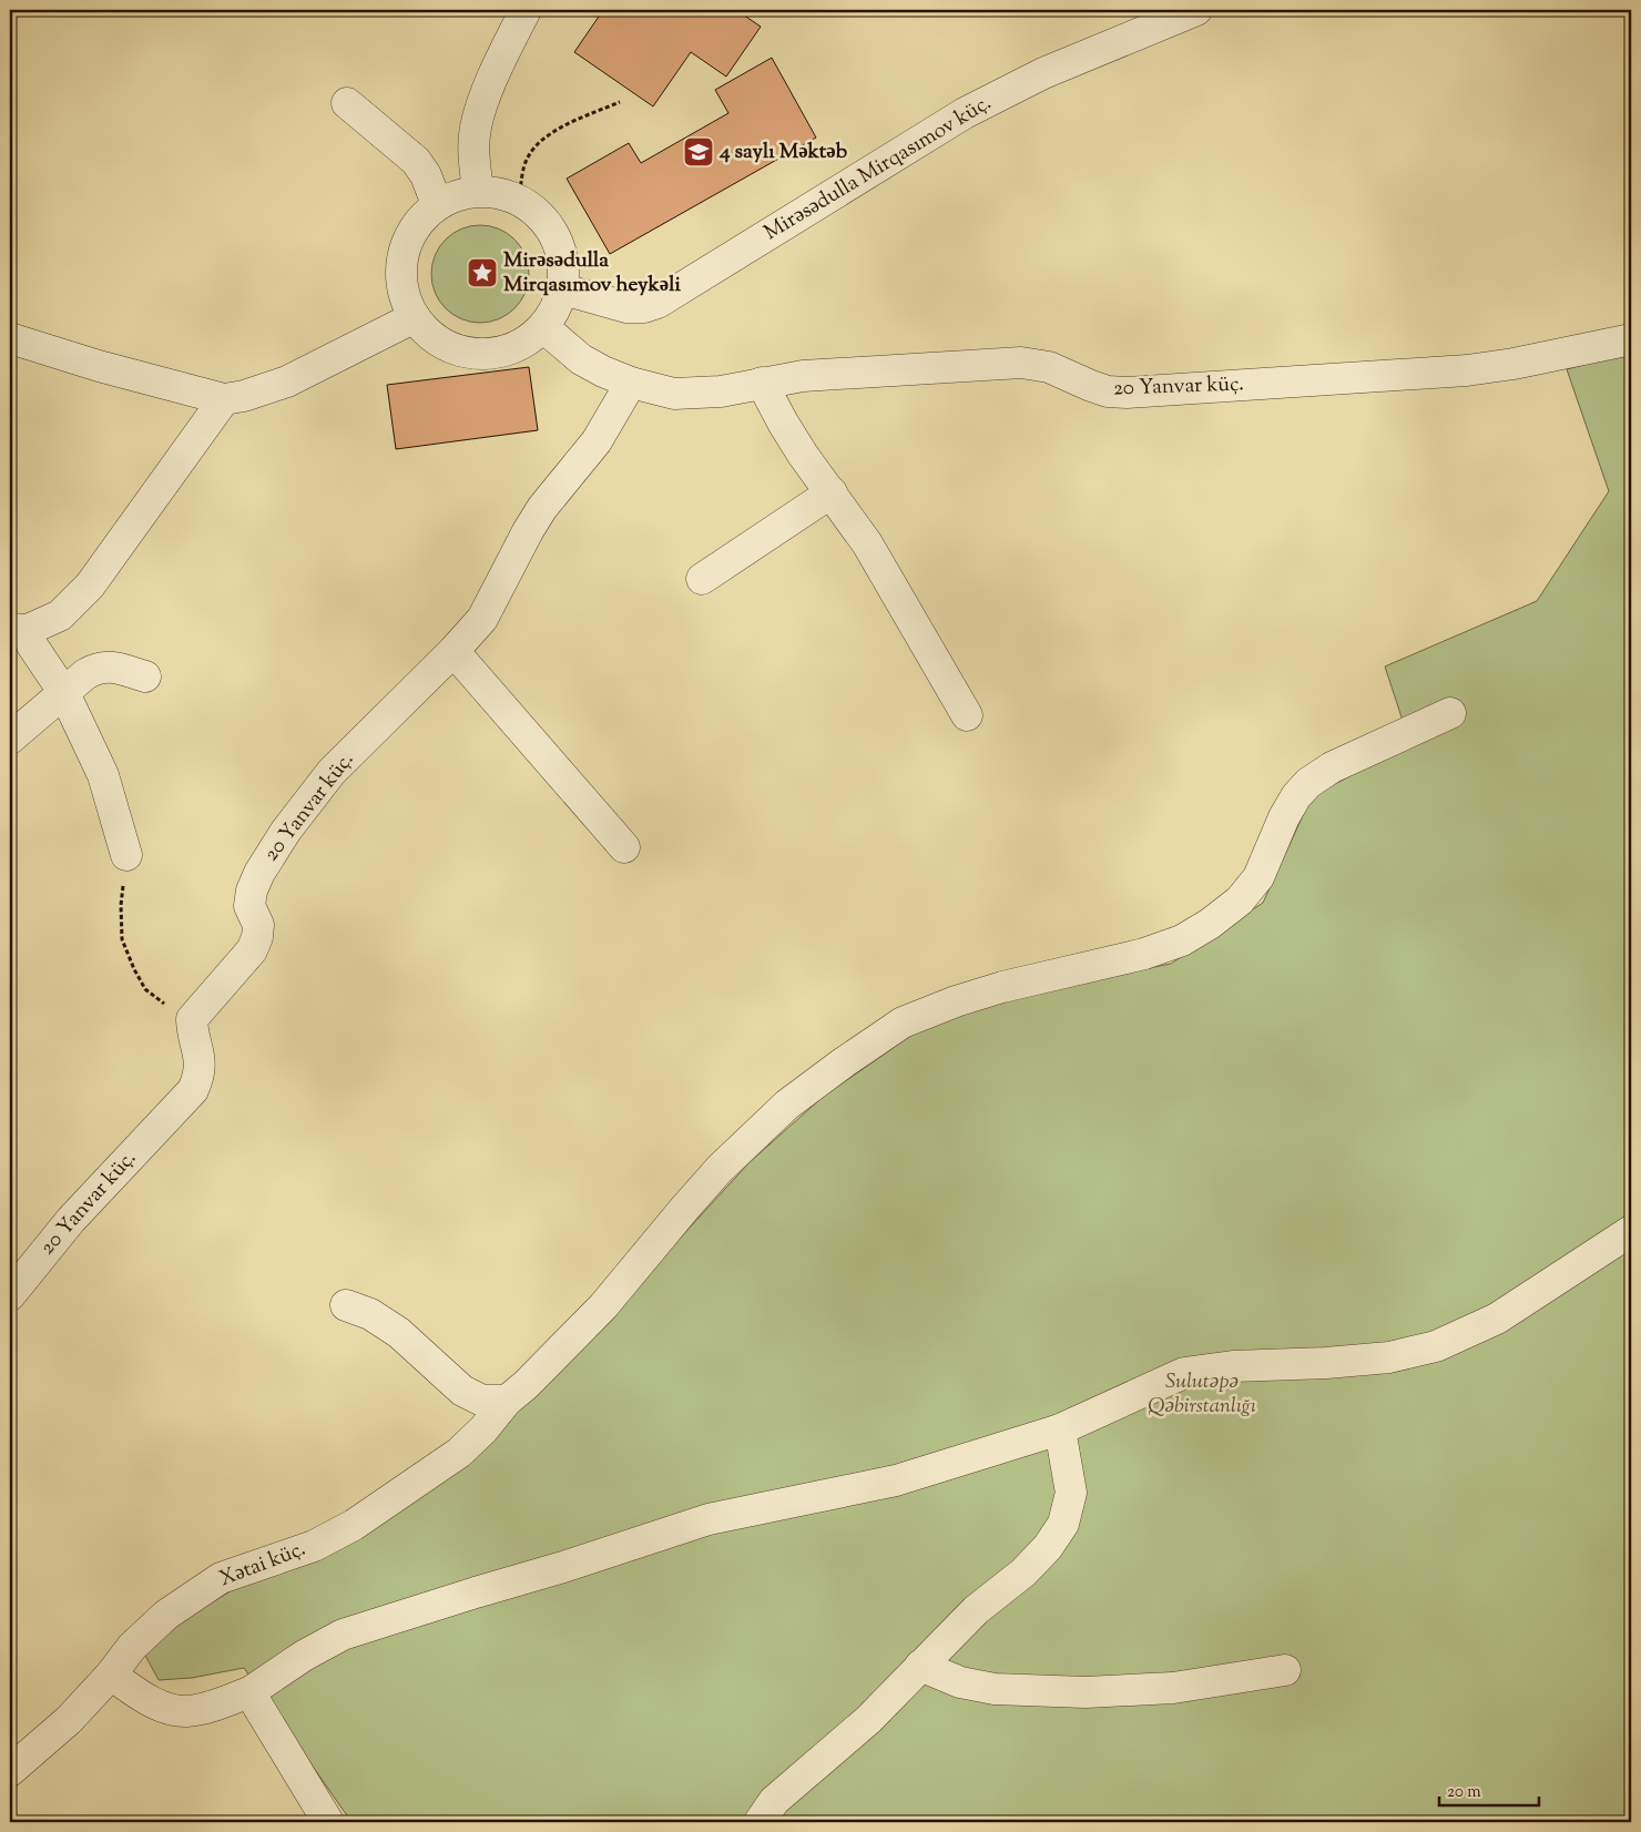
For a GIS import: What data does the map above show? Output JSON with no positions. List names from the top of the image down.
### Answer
{
  "streets": {
    "street": ["Mirəsədulla Mirqasımov küç.", "20 Yanvar küç.", "Xətai küç."]
  },
  "crossings": [
    ["Mirəsədulla Mirqasımov küç.", "20 Yanvar küç."]
  ],
  "parks": ["Sulutəpə Qəbirstanlığı"],
  "places": {
    "school or university": ["4 saylı Məktəb"],
    "place": ["Mirəsədulla Mirqasımov heykəli"]
  },
  "scale_bar": "20 m"
}
